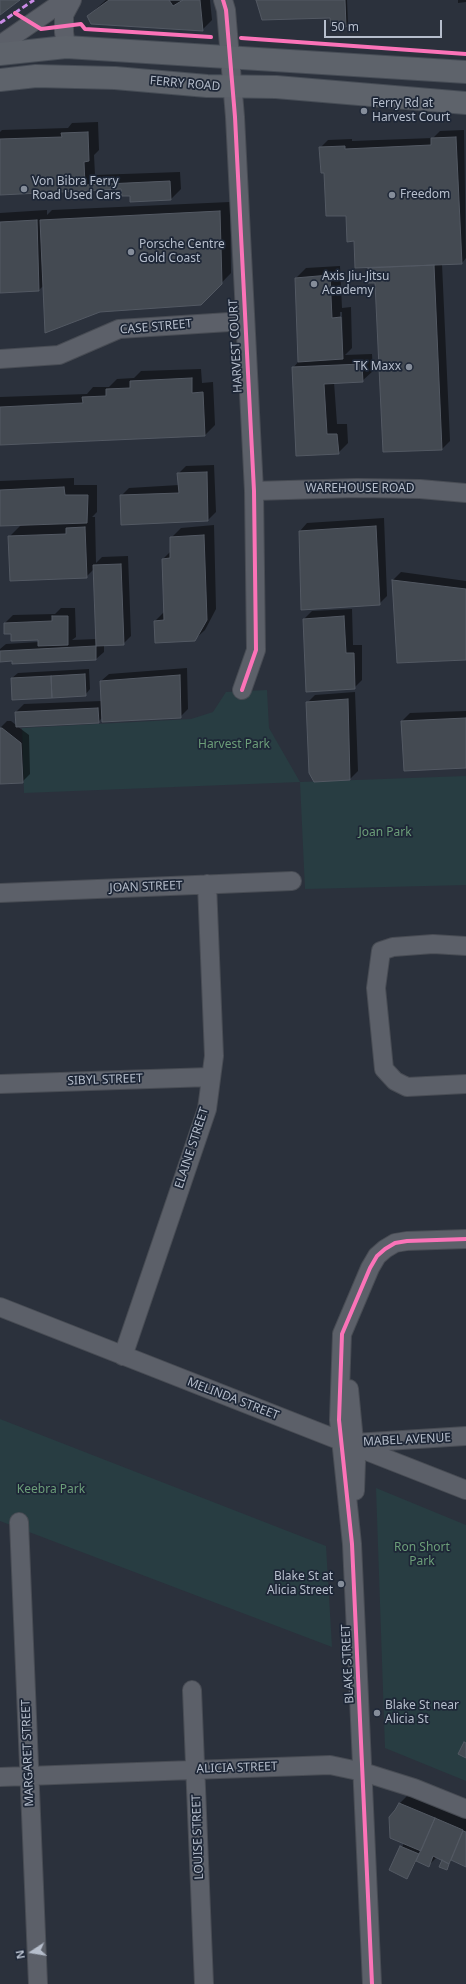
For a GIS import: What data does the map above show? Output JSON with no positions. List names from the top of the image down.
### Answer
{
  "streets": {
    "main road": ["FERRY ROAD"],
    "street": [
      "CASE STREET",
      "HARVEST COURT",
      "WAREHOUSE ROAD",
      "JOAN STREET",
      "SIBYL STREET",
      "ELAINE STREET",
      "MELINDA STREET",
      "MABEL AVENUE",
      "BLAKE STREET",
      "MARGARET STREET",
      "ALICIA STREET",
      "LOUISE STREET"
    ]
  },
  "crossings": [
    ["FERRY ROAD", "HARVEST COURT"],
    ["CASE STREET", "HARVEST COURT"],
    ["HARVEST COURT", "WAREHOUSE ROAD"],
    ["JOAN STREET", "ELAINE STREET"],
    ["SIBYL STREET", "ELAINE STREET"],
    ["ELAINE STREET", "MELINDA STREET"],
    ["MELINDA STREET", "MABEL AVENUE"],
    ["MELINDA STREET", "BLAKE STREET"],
    ["MABEL AVENUE", "BLAKE STREET"],
    ["BLAKE STREET", "ALICIA STREET"],
    ["MARGARET STREET", "ALICIA STREET"],
    ["ALICIA STREET", "LOUISE STREET"]
  ],
  "parks": [
    "Harvest Park",
    "Joan Park",
    "Keebra Park",
    "Ron Short Park"
  ],
  "places": [
    "Ferry Rd at Harvest Court",
    "Von Bibra Ferry Road Used Cars",
    "Freedom",
    "Porsche Centre Gold Coast",
    "Axis Jiu-Jitsu Academy",
    "TK Maxx",
    "Blake St at Alicia Street",
    "Blake St near Alicia St"
  ],
  "scale_bar": "50 m",
  "north": "left"
}
